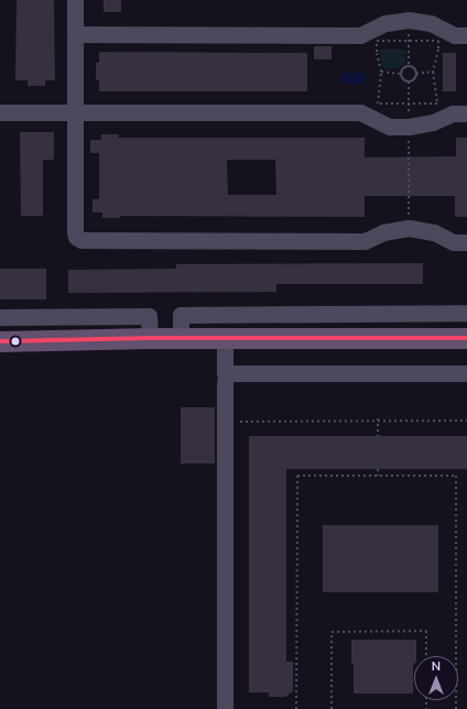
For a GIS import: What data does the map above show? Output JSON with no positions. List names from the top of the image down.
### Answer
{
  "north": "top"
}
